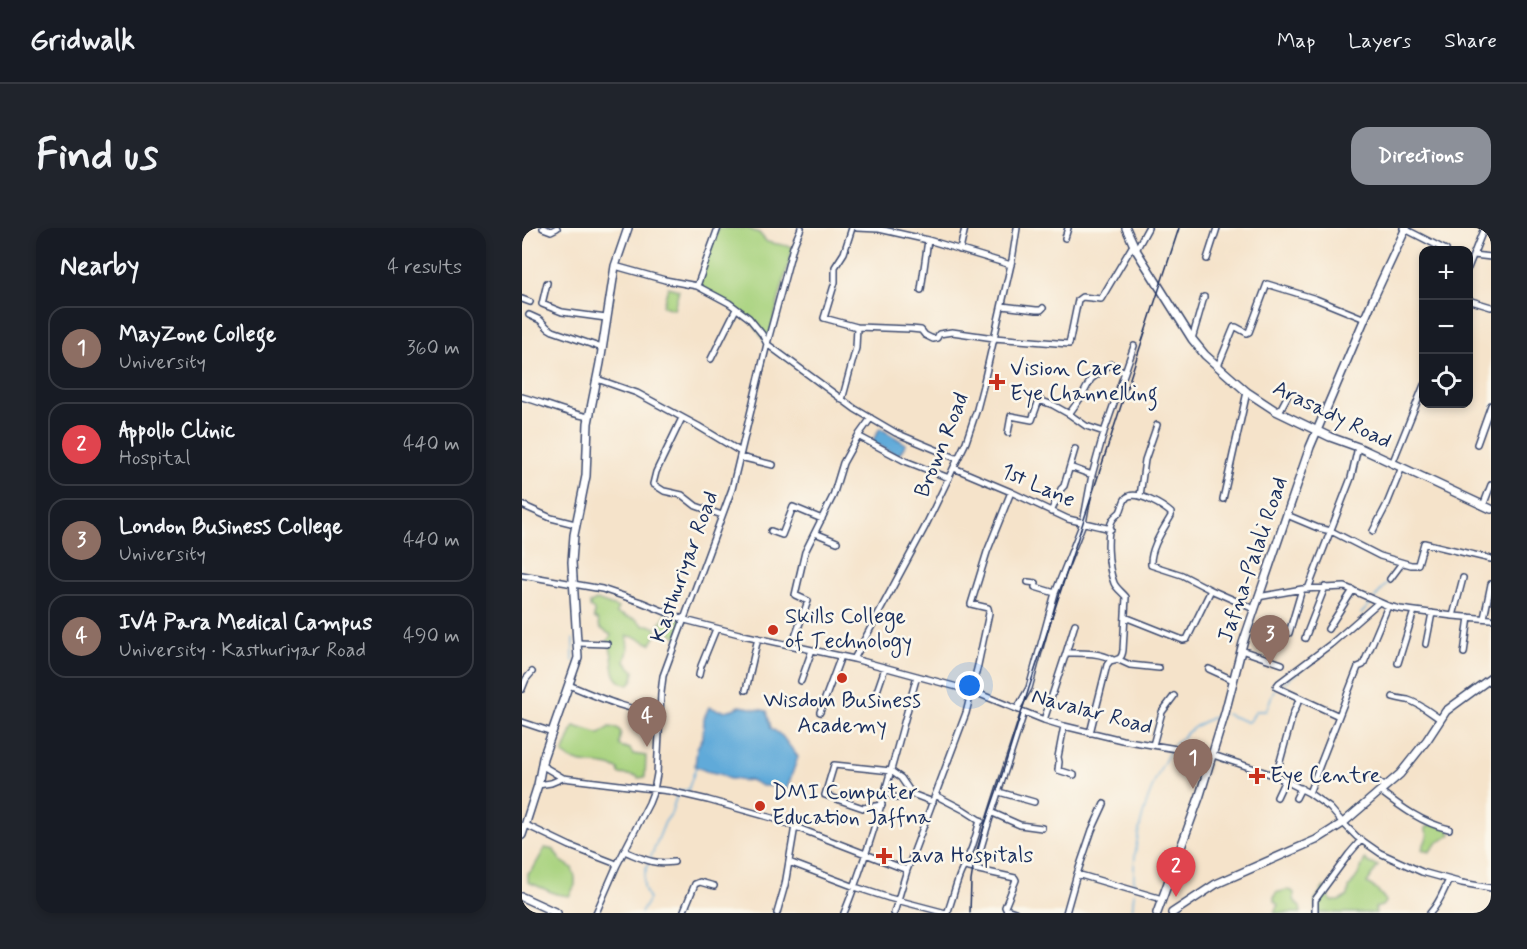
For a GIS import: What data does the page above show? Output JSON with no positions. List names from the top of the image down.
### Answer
{
  "streets": {
    "main road": ["Arasady Road", "Jafna-Palali Road"],
    "street": [
      "Brown Road",
      "1st Lane",
      "Kasthuriyar Road",
      "Navalar Road"
    ]
  },
  "crossings": [
    ["Arasady Road", "Jafna-Palali Road"],
    ["Brown Road", "1st Lane"],
    ["Brown Road", "Navalar Road"],
    ["Jafna-Palali Road", "Navalar Road"],
    ["Kasthuriyar Road", "Navalar Road"]
  ],
  "places": {
    "health": ["Vision Care Eye Channelling", "Eye Centre", "Lava Hospitals"],
    "other": ["Skills College of Technology", "Wisdom Business Academy", "DMI Computer Education Jaffna"]
  },
  "page": {
    "header": "Gridwalk",
    "nav": ["Map", "Layers", "Share"],
    "buttons": "Directions",
    "title": "Find us",
    "heading": ["Nearby", "4 results"],
    "map_buttons": ["+", "−"],
    "list": [
      {
        "mark": "1",
        "name": "MayZone College",
        "note": "University",
        "value": "360 m"
      },
      {
        "mark": "2",
        "name": "Appollo Clinic",
        "note": "Hospital",
        "value": "440 m"
      },
      {
        "mark": "3",
        "name": "London Business College",
        "note": "University",
        "value": "440 m"
      },
      {
        "mark": "4",
        "name": "IVA Para Medical Campus",
        "note": "University · Kasthuriyar Road",
        "value": "490 m"
      }
    ],
    "pins": [
      "3",
      "4",
      "1",
      "2"
    ]
  }
}
